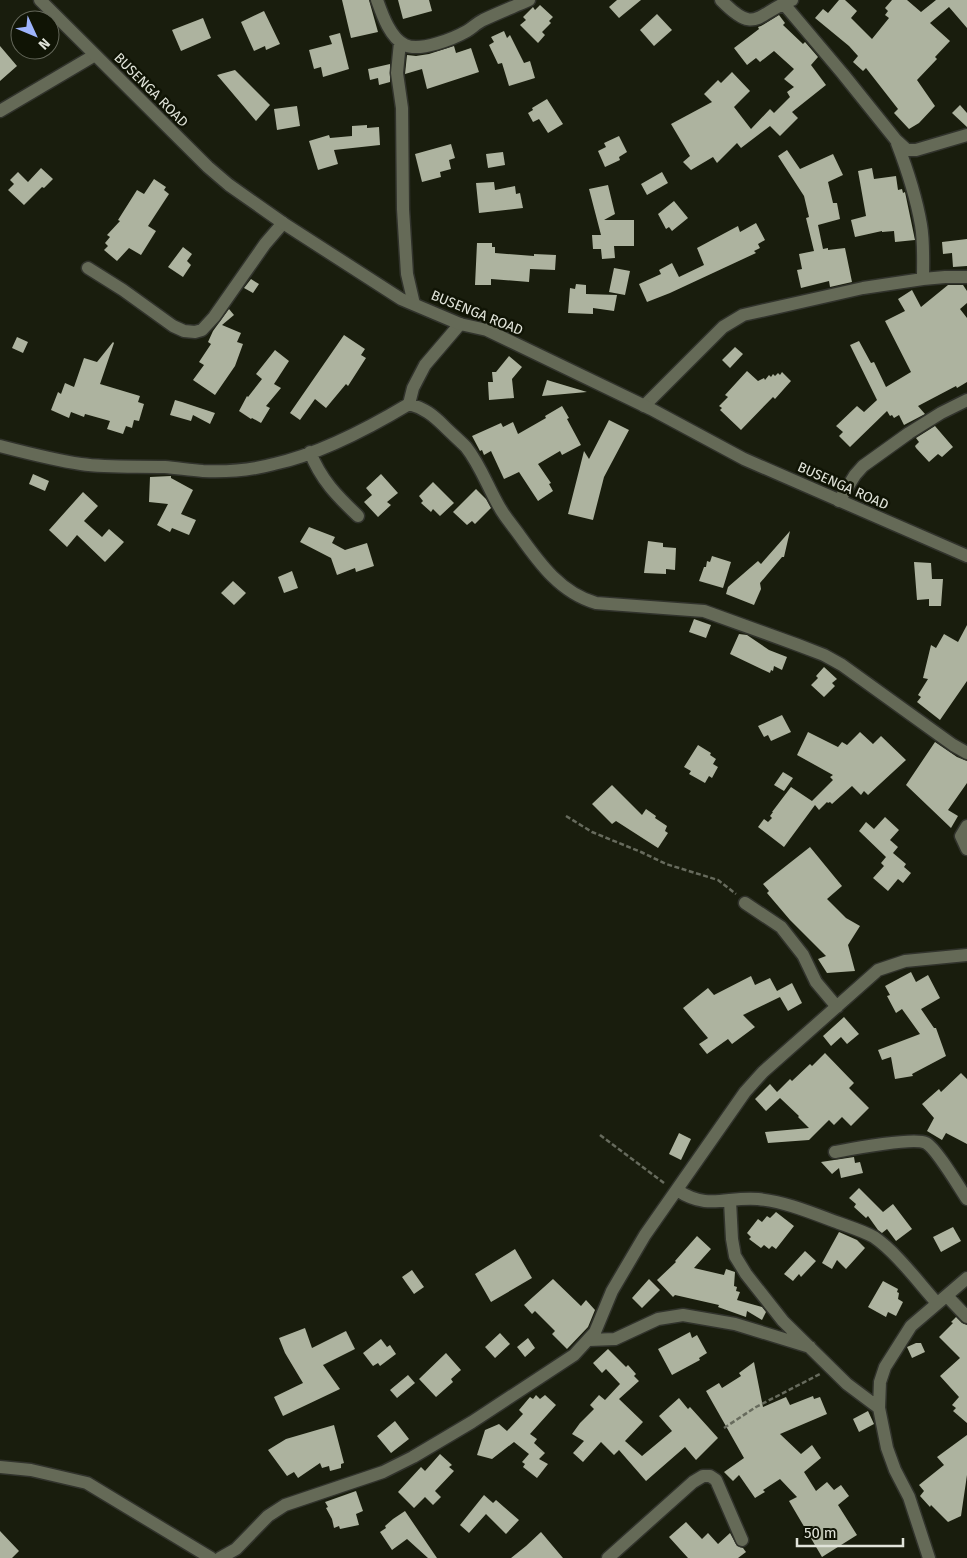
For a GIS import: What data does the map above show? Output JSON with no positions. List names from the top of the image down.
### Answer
{
  "streets": {
    "street": ["BUSENGA ROAD"]
  },
  "scale_bar": "50 m",
  "north": "bottom right"
}
